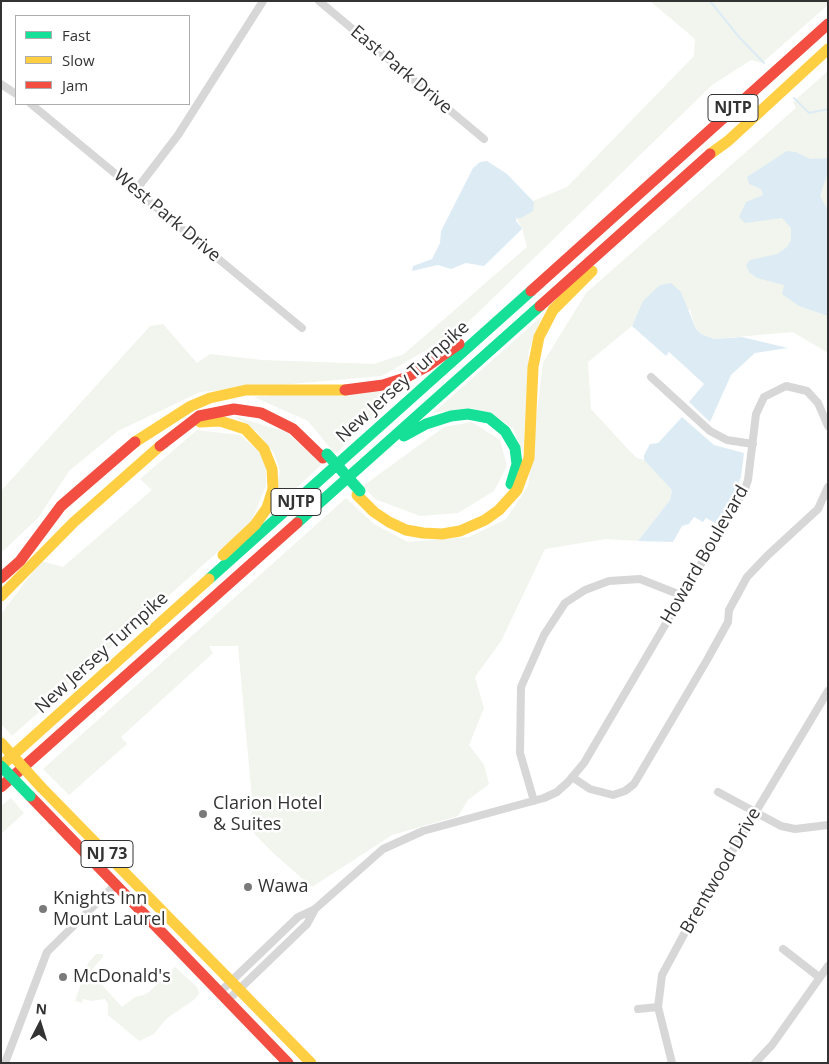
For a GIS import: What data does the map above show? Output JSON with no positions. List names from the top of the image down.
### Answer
{
  "streets": {
    "highway": ["NJTP", "New Jersey Turnpike", "NJ 73"],
    "street": [
      "East Park Drive",
      "West Park Drive",
      "Howard Boulevard",
      "Brentwood Drive"
    ]
  },
  "crossings": [
    ["New Jersey Turnpike", "NJ 73"],
    ["Howard Boulevard", "NJ 73"]
  ],
  "places": [
    "Clarion Hotel & Suites",
    "Wawa",
    "Knights Inn Mount Laurel",
    "McDonald's"
  ],
  "legend": ["Fast", "Slow", "Jam"],
  "north": "top"
}
